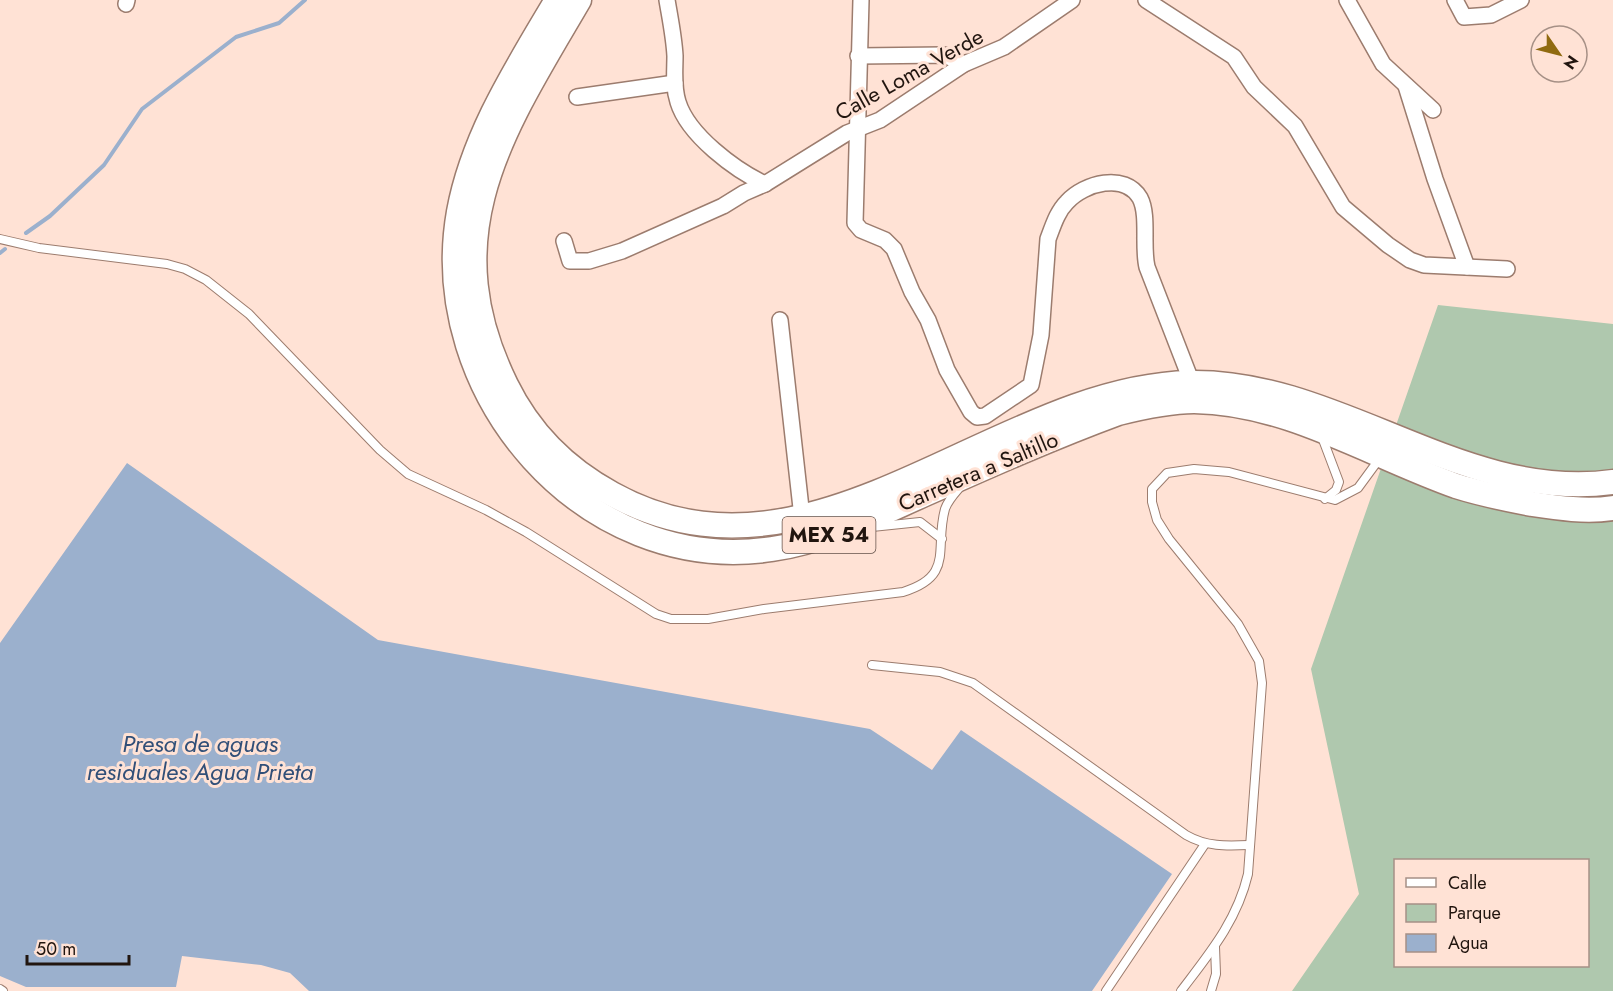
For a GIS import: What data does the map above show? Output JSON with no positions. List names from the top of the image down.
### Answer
{
  "streets": {
    "main road": ["Carretera a Saltillo", "MEX 54"],
    "street": ["Calle Loma Verde"]
  },
  "water": ["Presa de aguas residuales Agua Prieta"],
  "legend": ["Calle", "Parque", "Agua"],
  "scale_bar": "50 m",
  "north": "bottom right"
}
